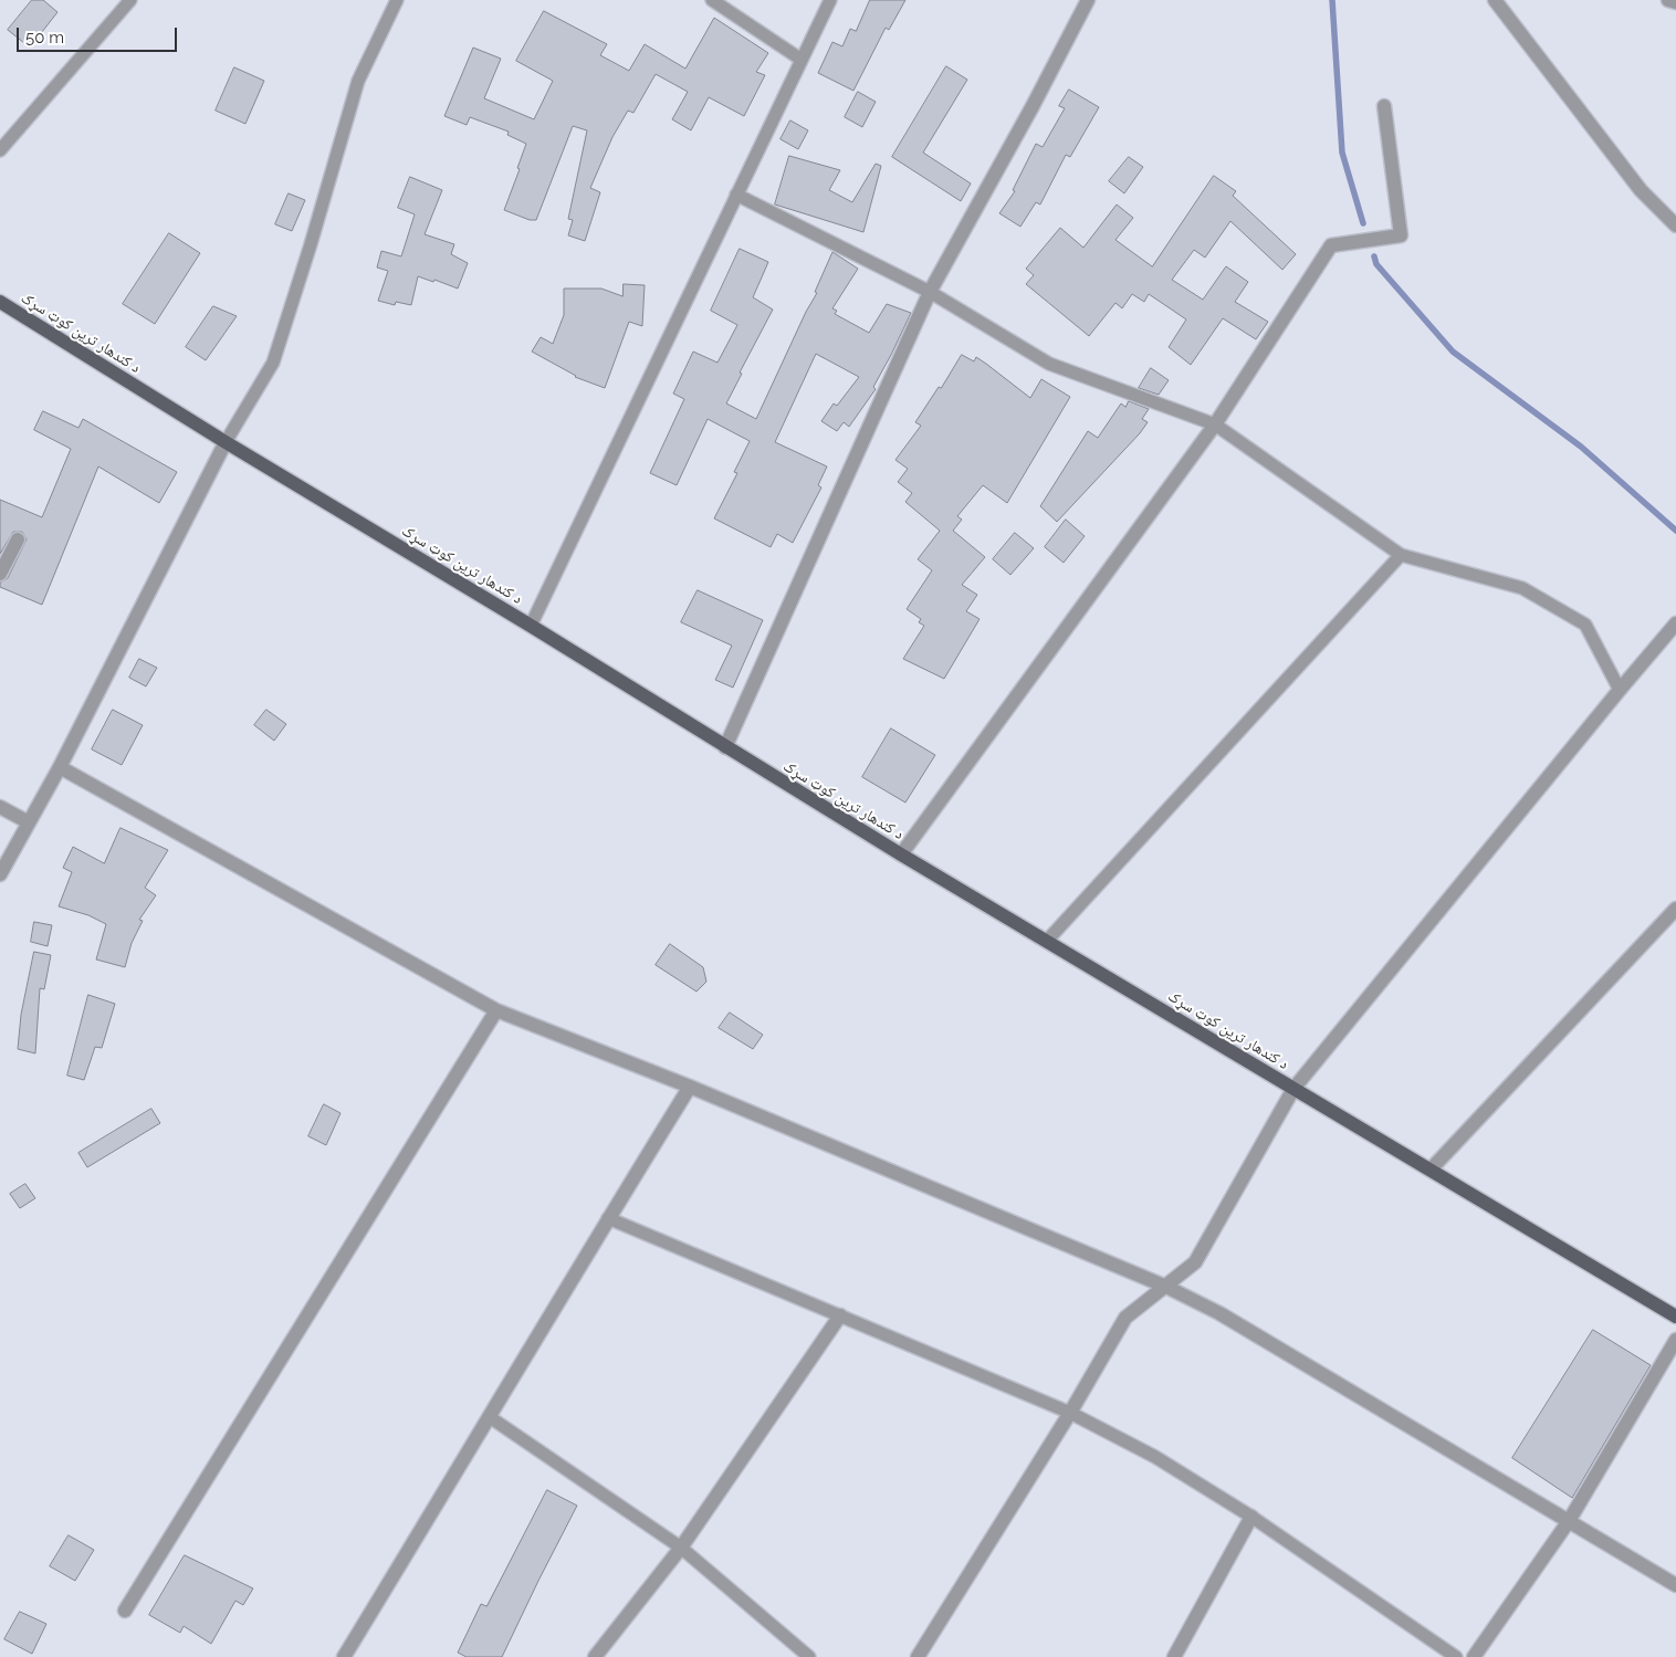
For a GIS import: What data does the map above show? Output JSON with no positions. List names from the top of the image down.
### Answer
{
  "streets": {
    "main road": ["د کندهار ترين کوټ سړک"]
  },
  "scale_bar": "50 m"
}
